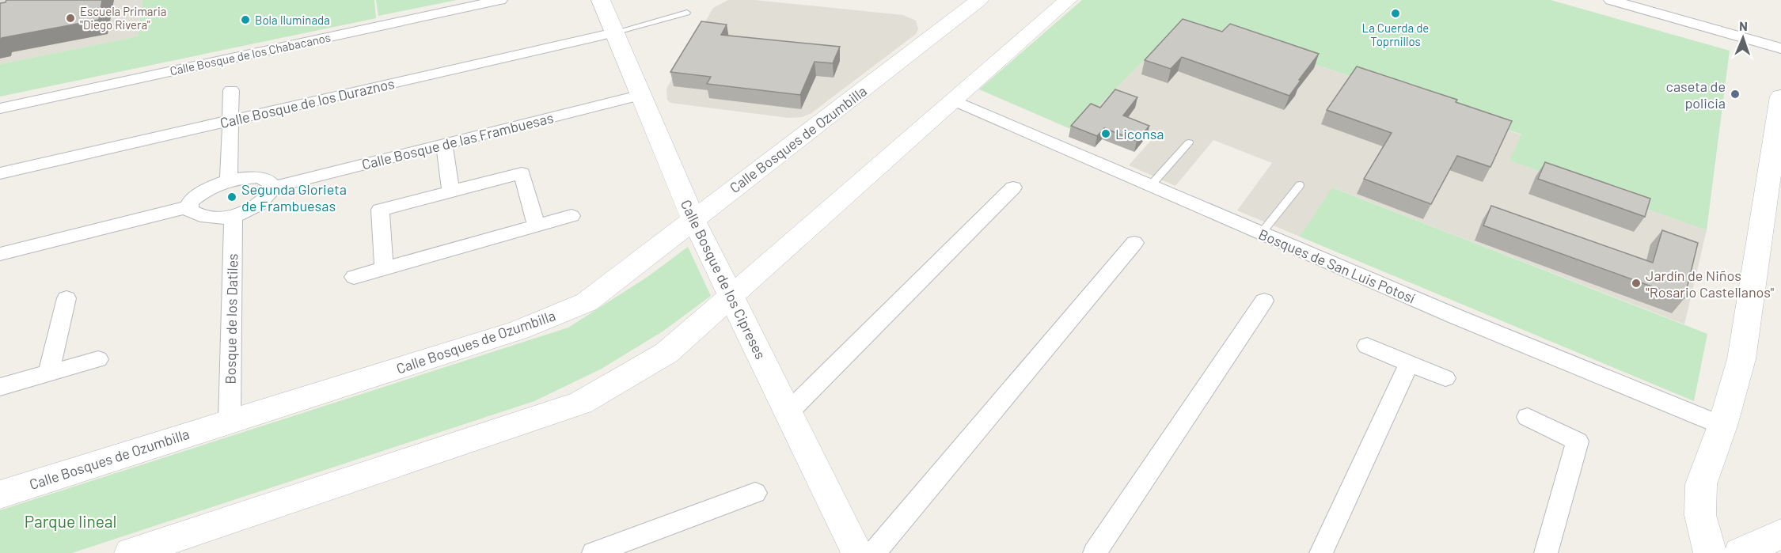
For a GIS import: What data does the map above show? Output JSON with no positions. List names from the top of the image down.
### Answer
{
  "streets": {
    "main road": ["Calle Bosques de Ozumbilla", "Calle Bosque de los Cipreses"],
    "street": [
      "Calle Bosque de los Chabacanos",
      "Calle Bosque de los Duraznos",
      "Calle Bosque de las Frambuesas",
      "Bosques de San Luis Potosí",
      "Bosque de los Datiles"
    ]
  },
  "crossings": [
    ["Calle Bosque de los Duraznos", "Calle Bosque de los Cipreses"],
    ["Calle Bosques de Ozumbilla", "Calle Bosque de los Cipreses"],
    ["Calle Bosques de Ozumbilla", "Bosque de los Datiles"],
    ["Calle Bosque de las Frambuesas", "Calle Bosque de los Cipreses"]
  ],
  "parks": ["Parque lineal"],
  "places": [
    "La Cuerda de Toprnillos",
    "Escuela Primaria \"Diego Rivera\"",
    "Bola Iluminada",
    "caseta de policia",
    "Liconsa",
    "Segunda Glorieta de Frambuesas",
    "Jardín de Niños \"Rosario Castellanos\""
  ],
  "north": "top"
}
